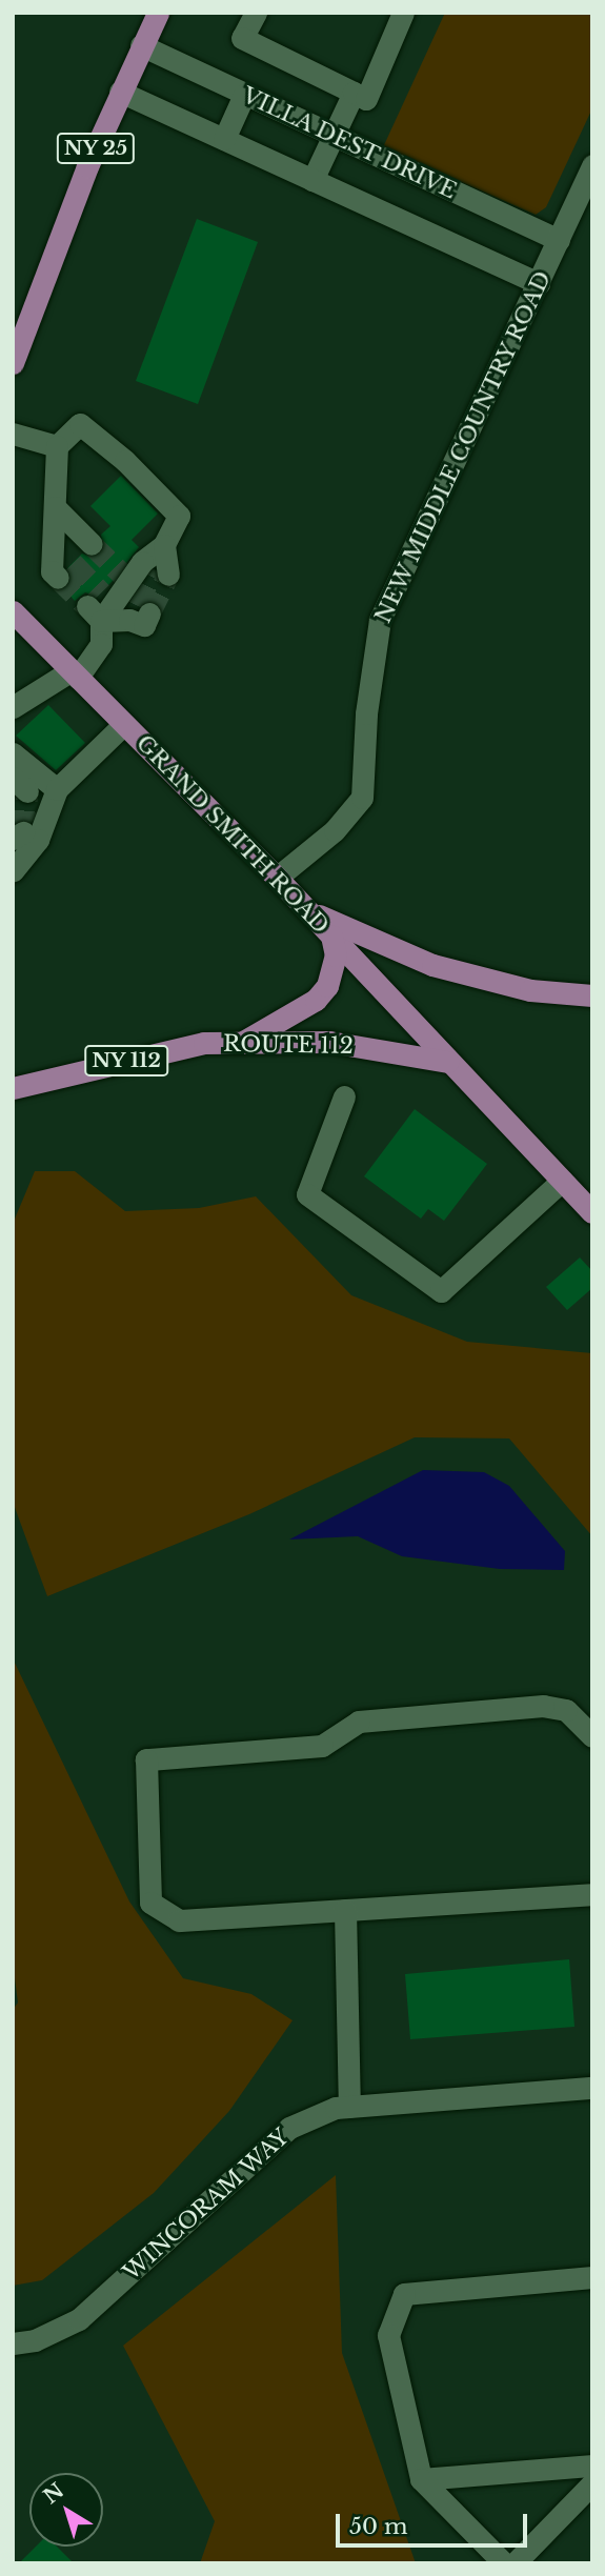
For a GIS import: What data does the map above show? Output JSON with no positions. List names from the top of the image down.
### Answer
{
  "streets": {
    "main road": [
      "NY 25",
      "GRAND SMITH ROAD",
      "ROUTE 112",
      "NY 112"
    ],
    "street": ["VILLA DEST DRIVE", "NEW MIDDLE COUNTRY ROAD", "WINCORAM WAY"]
  },
  "crossings": [
    ["VILLA DEST DRIVE", "NY 25"],
    ["VILLA DEST DRIVE", "NEW MIDDLE COUNTRY ROAD"],
    ["NEW MIDDLE COUNTRY ROAD", "GRAND SMITH ROAD"],
    ["GRAND SMITH ROAD", "ROUTE 112"]
  ],
  "scale_bar": "50 m",
  "north": "top left"
}
